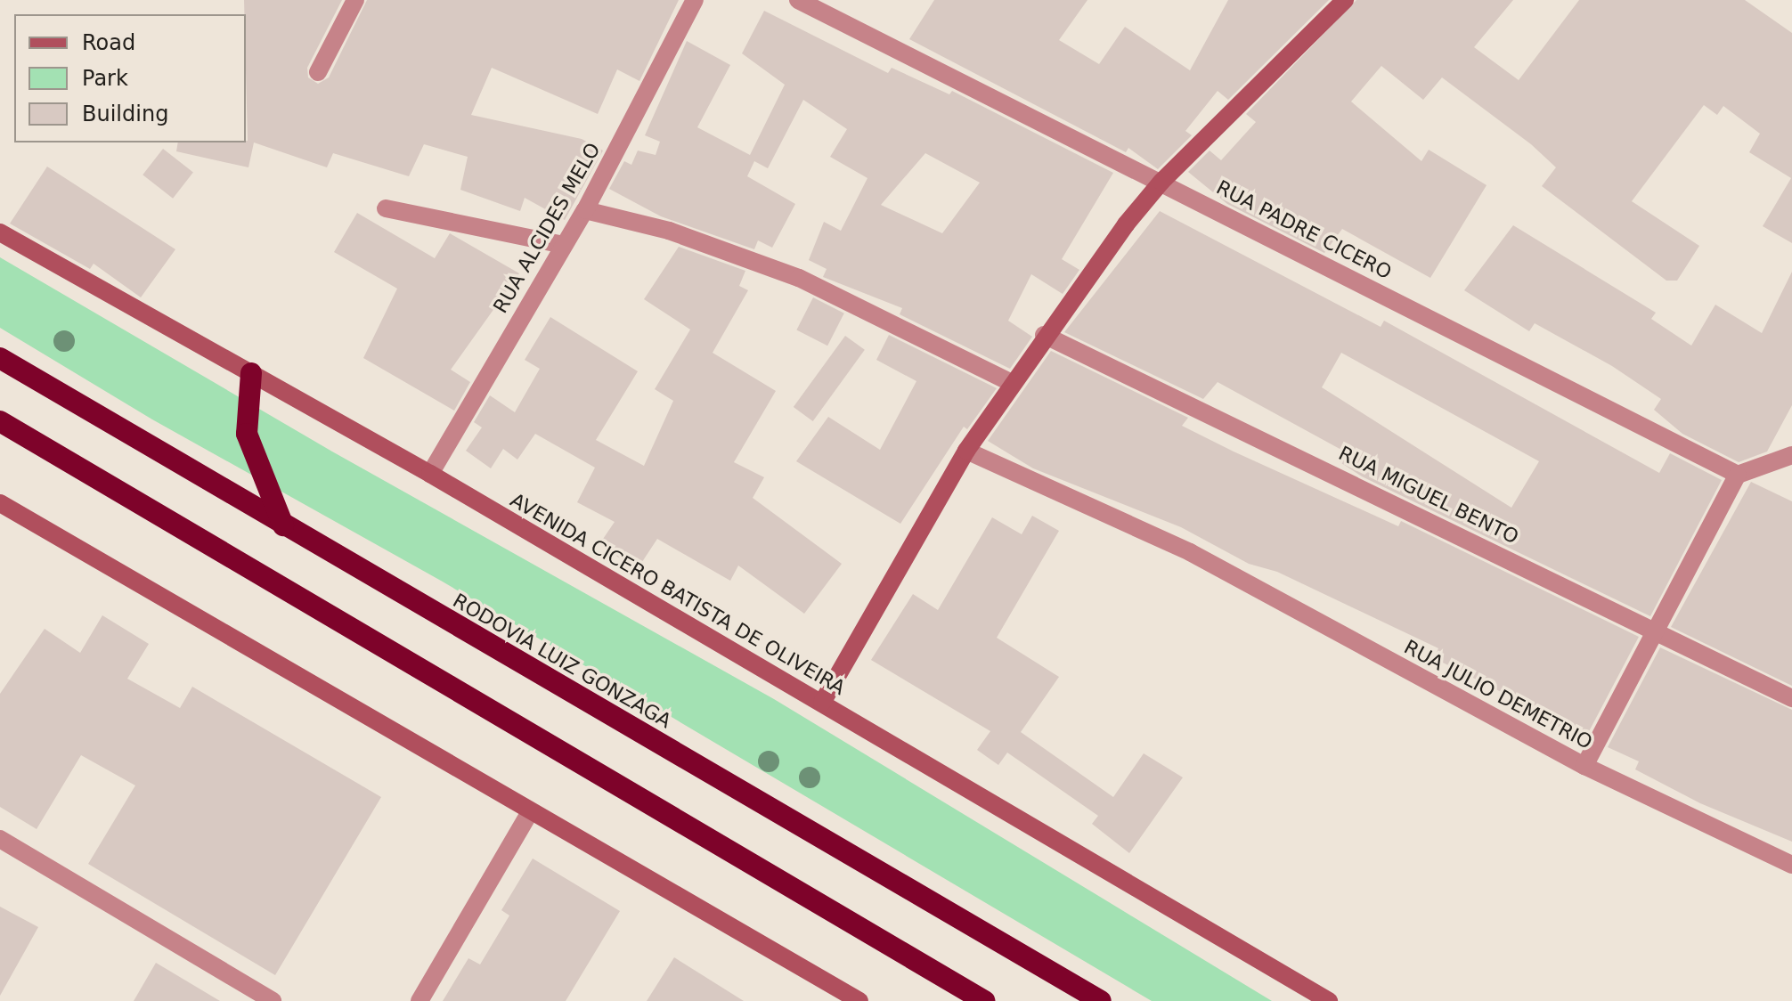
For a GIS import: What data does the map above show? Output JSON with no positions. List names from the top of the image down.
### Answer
{
  "streets": {
    "highway": ["RODOVIA LUIZ GONZAGA"],
    "main road": ["AVENIDA CICERO BATISTA DE OLIVEIRA"],
    "street": [
      "RUA ALCIDES MELO",
      "RUA PADRE CICERO",
      "RUA MIGUEL BENTO",
      "RUA JULIO DEMETRIO"
    ]
  },
  "crossings": [
    ["RUA ALCIDES MELO", "AVENIDA CICERO BATISTA DE OLIVEIRA"]
  ],
  "legend": ["Road", "Park", "Building"]
}
